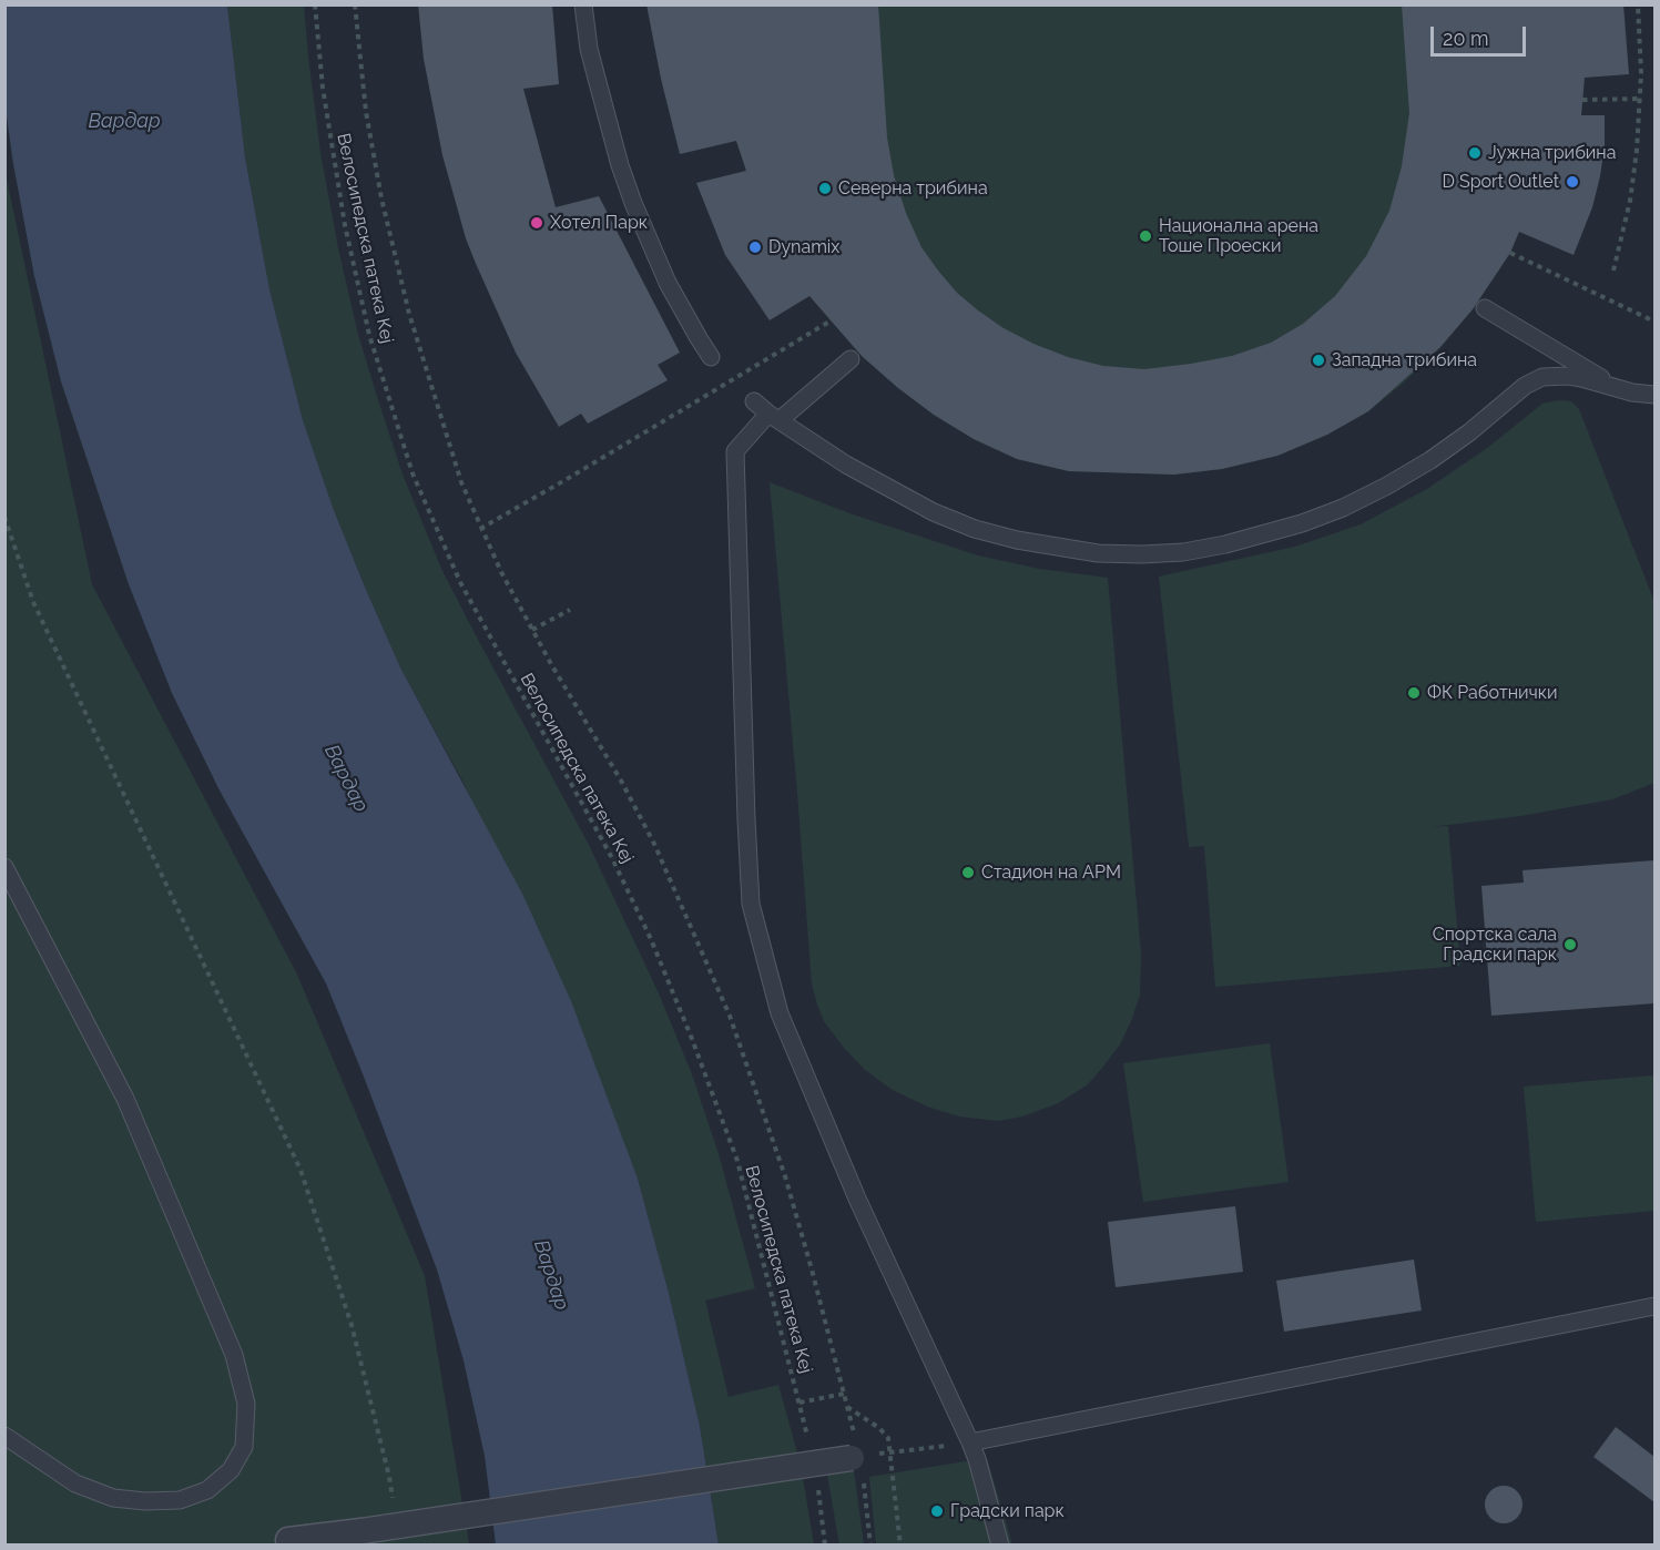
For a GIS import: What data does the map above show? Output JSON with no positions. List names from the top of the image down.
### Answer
{
  "streets": {
    "path": ["Велосипедска патека Кеј"]
  },
  "water": ["Вардар"],
  "places": [
    "Јужна трибина",
    "D Sport Outlet",
    "Северна трибина",
    "Хотел Парк",
    "Национална арена Тоше Проески",
    "Dynamix",
    "Западна трибина",
    "ФК Работнички",
    "Стадион на АРМ",
    "Спортска сала Градски парк",
    "Градски парк"
  ],
  "scale_bar": "20 m"
}
